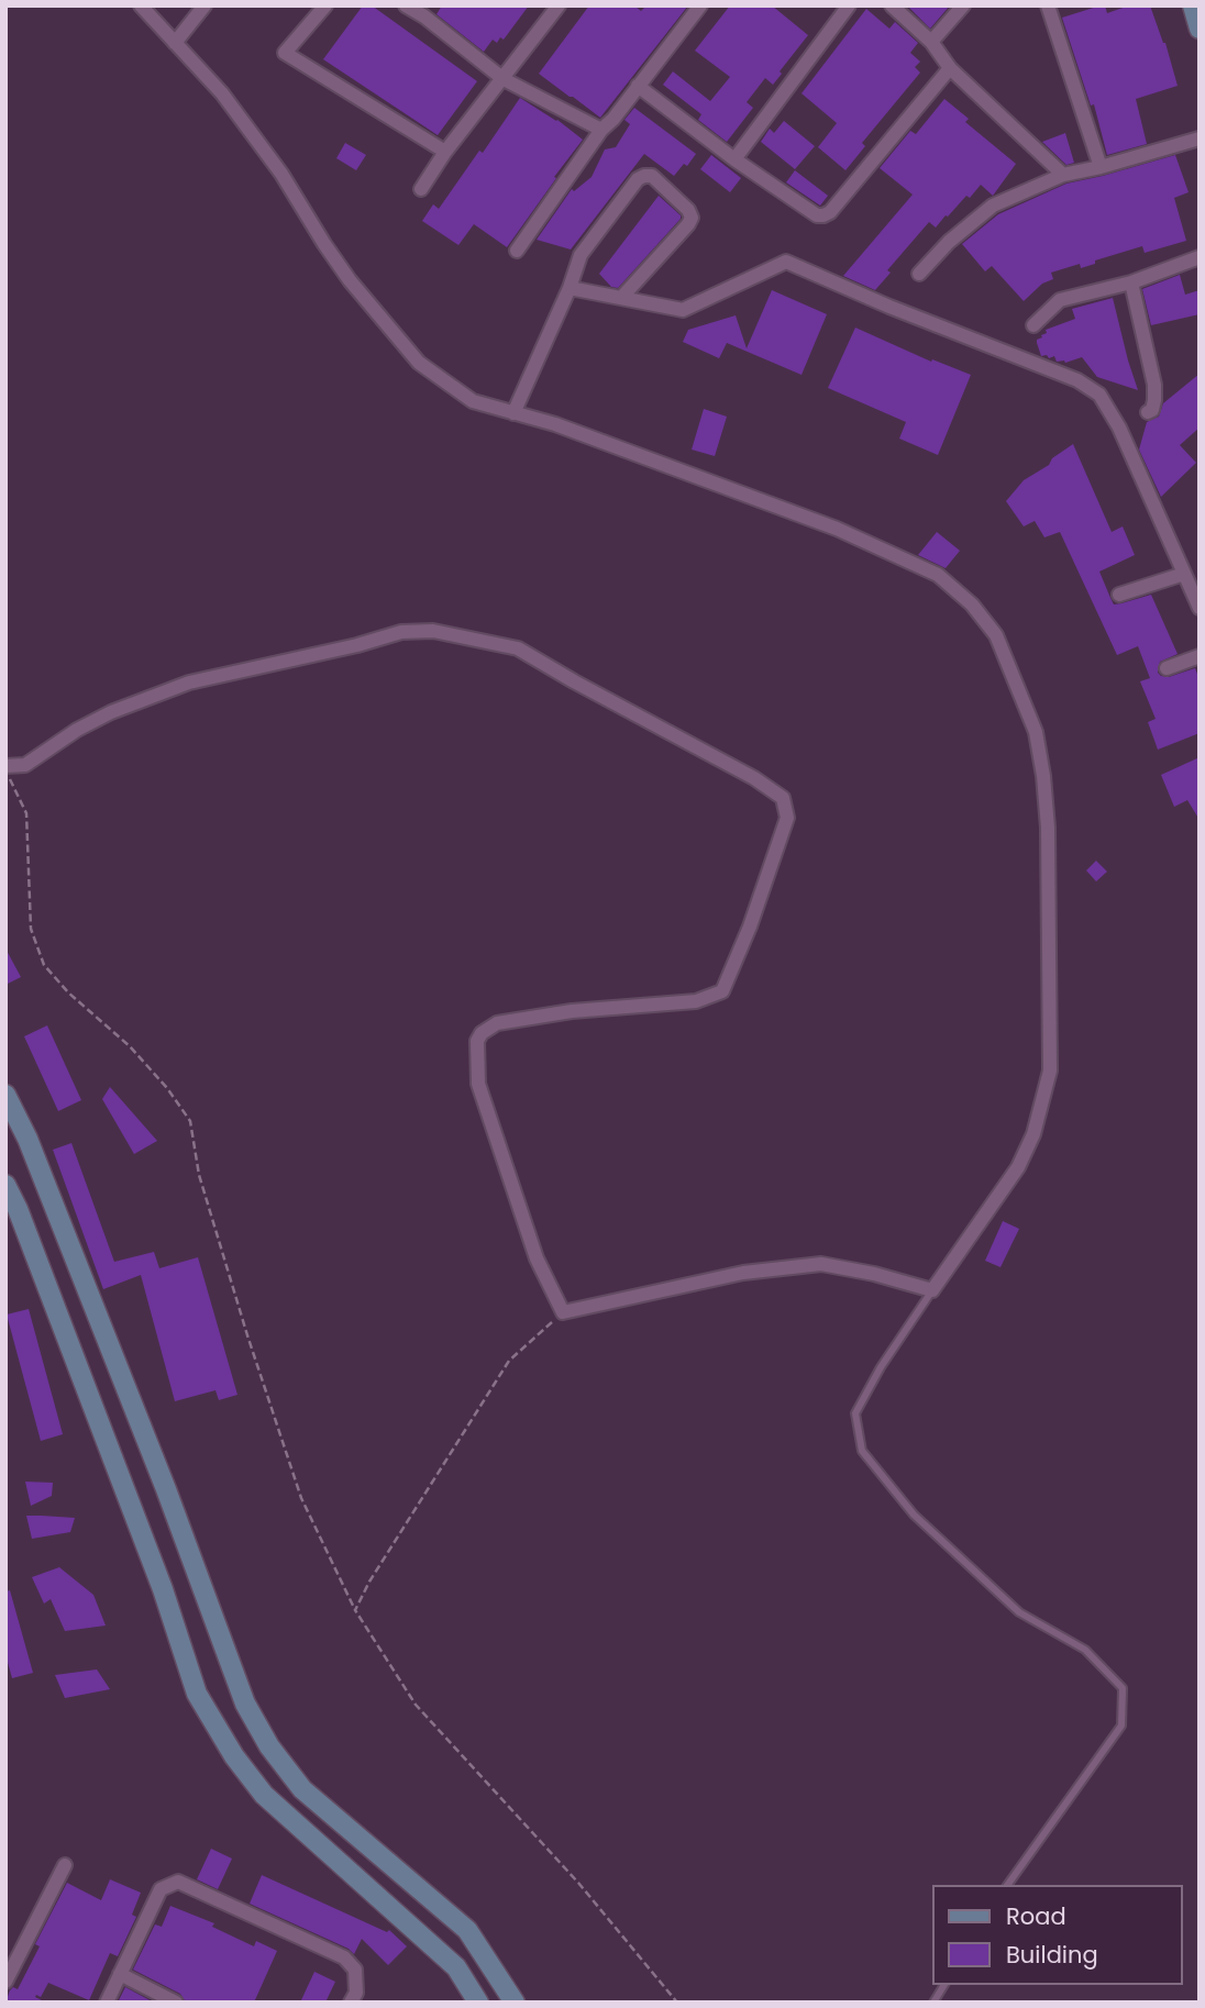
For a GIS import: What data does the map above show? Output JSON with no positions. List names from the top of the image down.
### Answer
{
  "legend": ["Road", "Building"]
}
